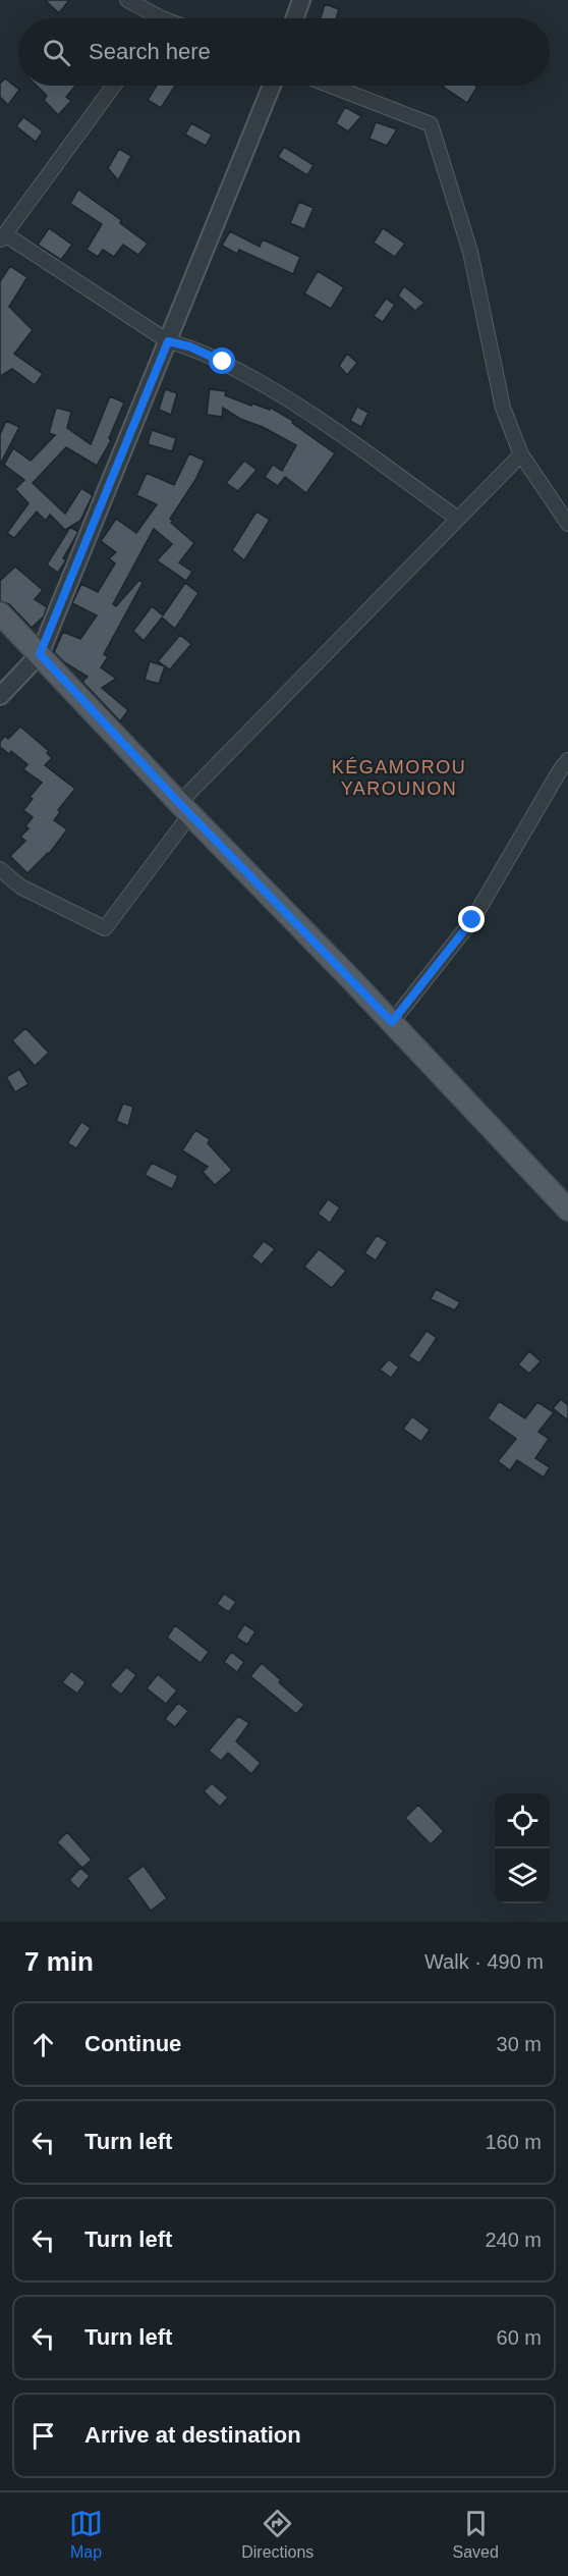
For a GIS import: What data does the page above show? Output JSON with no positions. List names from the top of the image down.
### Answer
{
  "districts": ["KÉGAMOROU YAROUNON"],
  "page": {
    "search": "Search here",
    "heading": ["7 min", "Walk · 490 m"],
    "list": [
      ["Continue", "30 m"],
      ["Turn left", "160 m"],
      ["Turn left", "240 m"],
      ["Turn left", "60 m"],
      "Arrive at destination"
    ],
    "nav": ["Map", "Directions", "Saved"]
  }
}
